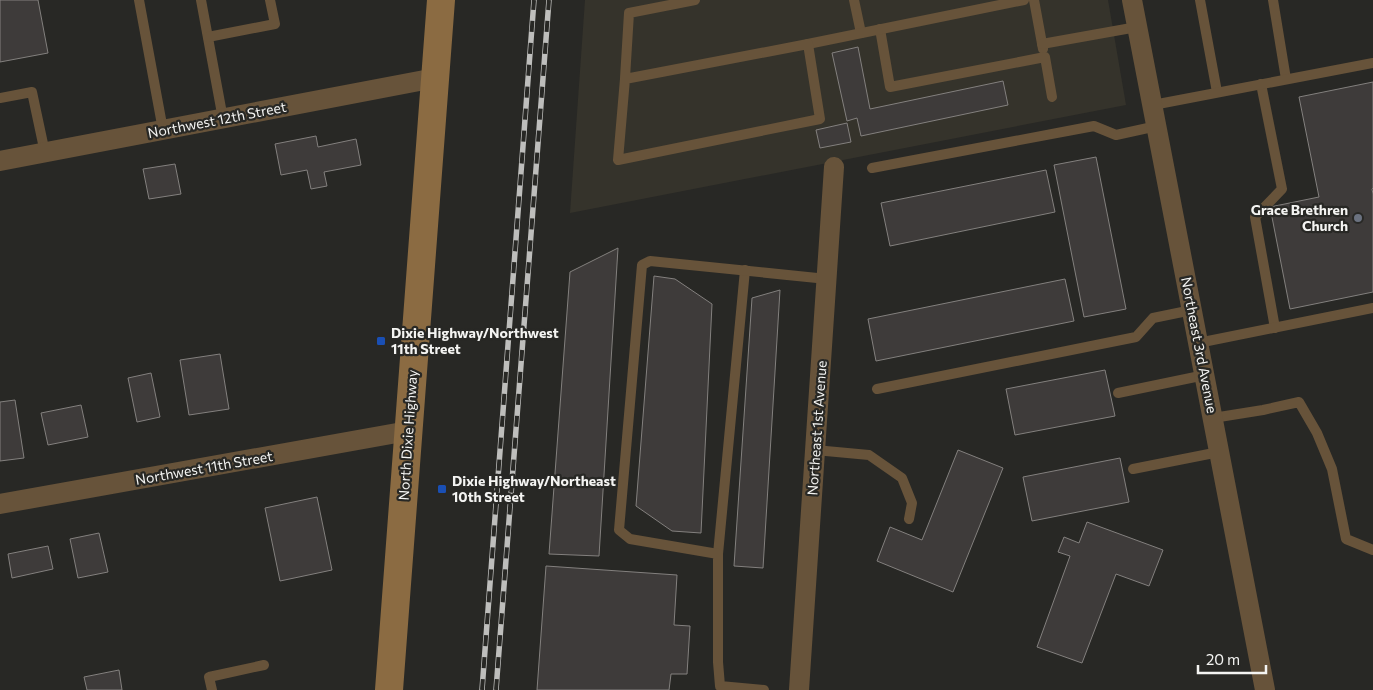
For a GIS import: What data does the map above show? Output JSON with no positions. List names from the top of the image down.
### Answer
{
  "streets": {
    "main road": ["North Dixie Highway"],
    "street": [
      "Northwest 12th Street",
      "Northeast 3rd Avenue",
      "Northeast 1st Avenue",
      "Northwest 11th Street"
    ]
  },
  "crossings": [
    ["Northwest 12th Street", "North Dixie Highway"],
    ["North Dixie Highway", "Northwest 11th Street"]
  ],
  "places": {
    "other": ["Grace Brethren Church"],
    "transit": ["Dixie Highway/Northwest 11th Street", "Dixie Highway/Northeast 10th Street"]
  },
  "scale_bar": "20 m"
}
